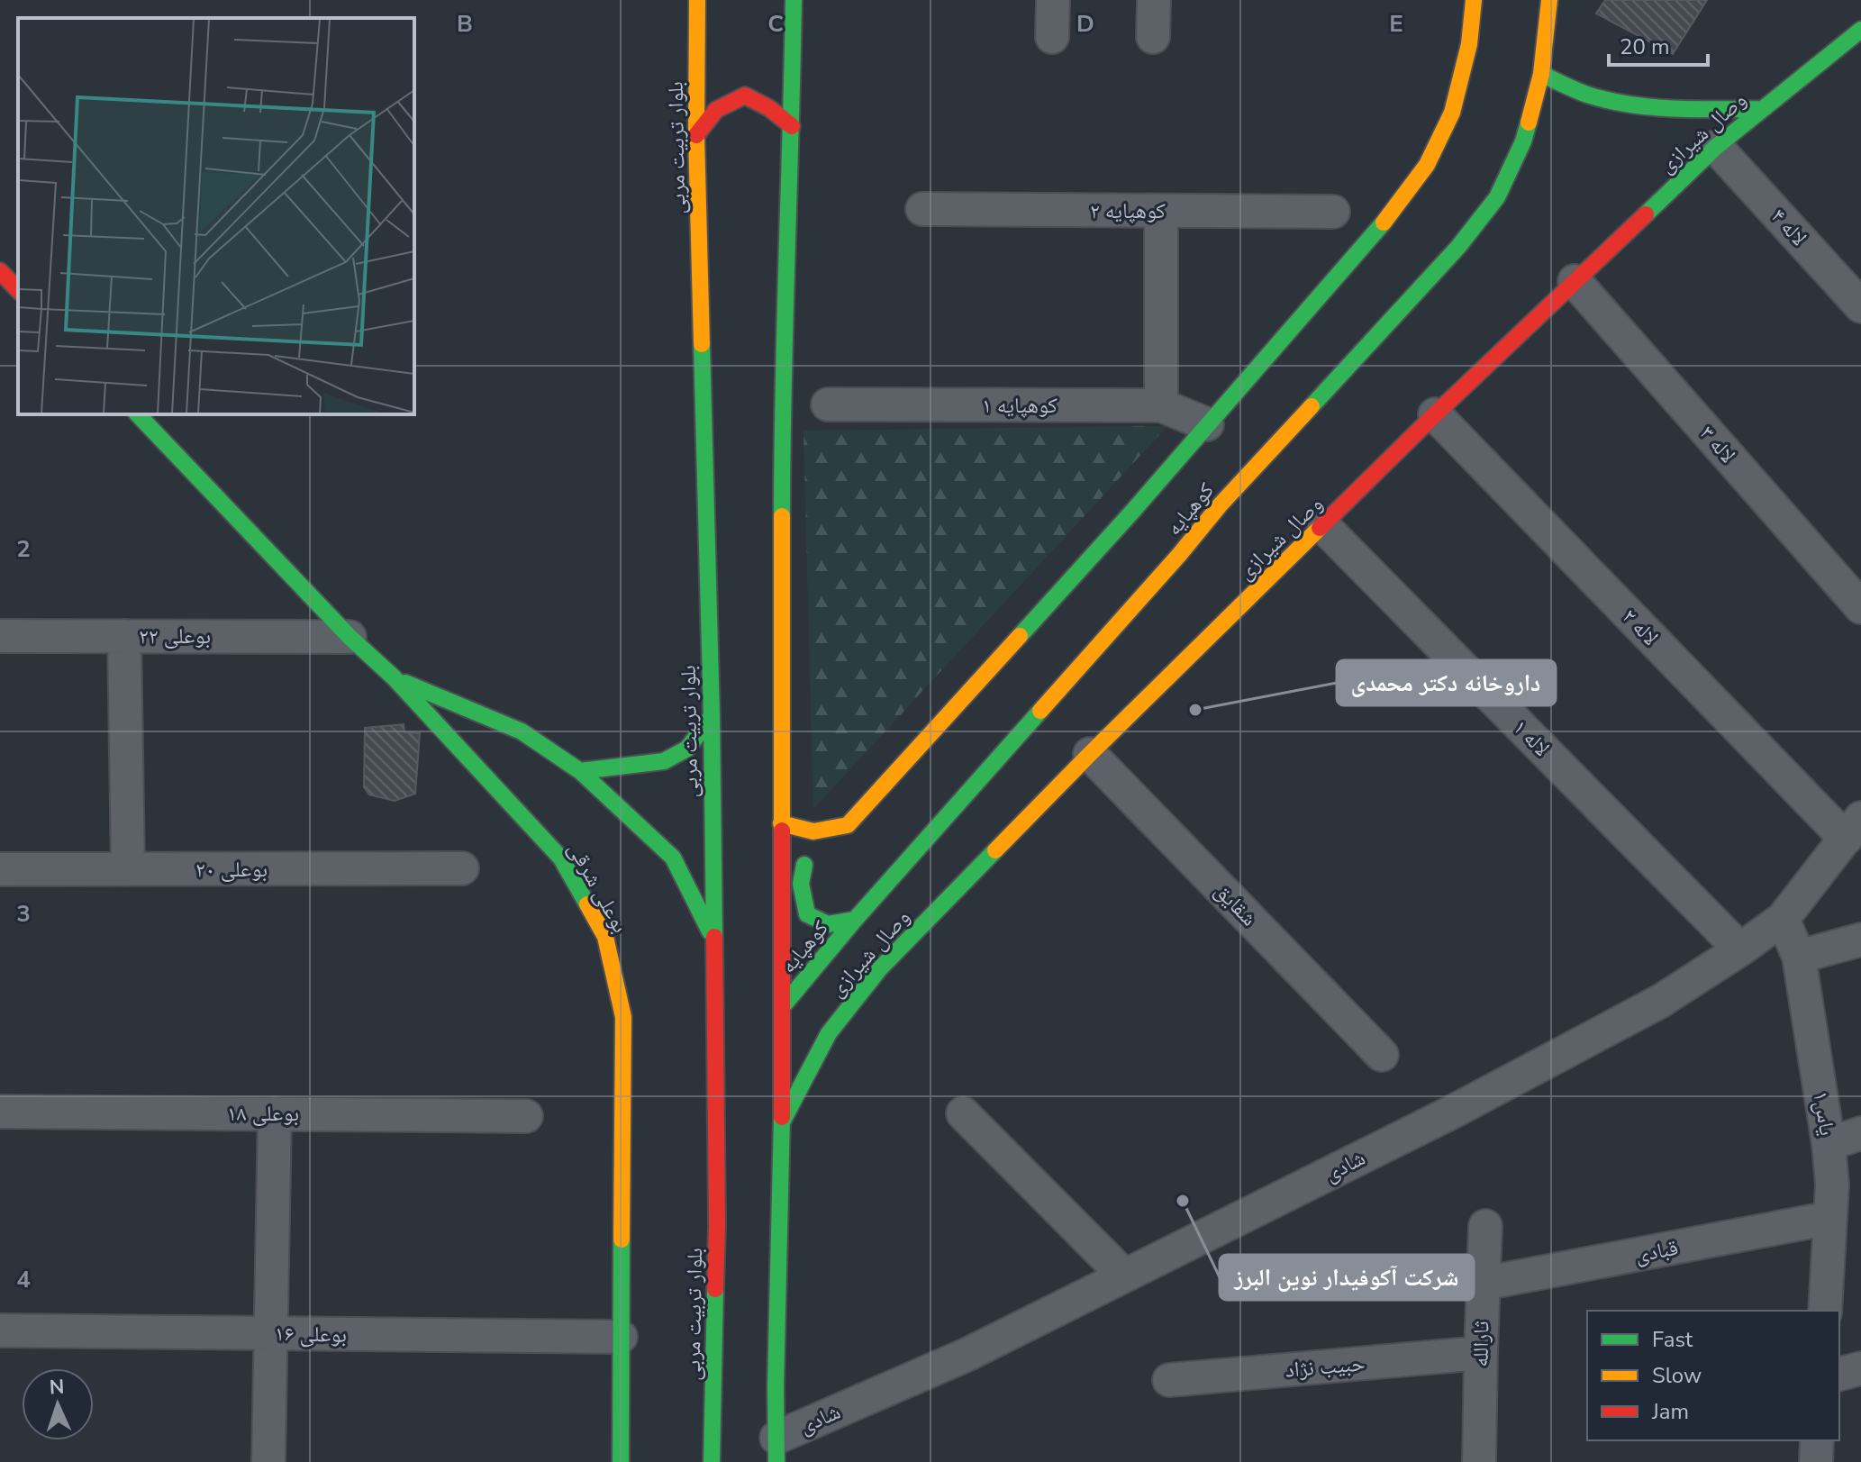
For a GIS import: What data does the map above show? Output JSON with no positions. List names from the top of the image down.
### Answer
{
  "streets": {
    "main road": [
      "وصال شیرازی",
      "بلوار تربیت مربی",
      "کوهپایه",
      "بوعلی شرقی"
    ],
    "street": [
      "کوهپایه ۲",
      "لاله ۴",
      "کوهپایه ۱",
      "لاله ۳",
      "لاله ۲",
      "بوعلی ۲۲",
      "لاله ۱",
      "بوعلی ۲۰",
      "شقایق",
      "بوعلی ۱۸",
      "یاس۱",
      "شادی",
      "قبادی",
      "بوعلی ۱۶",
      "ثارالله",
      "حبیب نژاد"
    ]
  },
  "crossings": [
    ["وصال شیرازی", "لاله ۴"],
    ["وصال شیرازی", "لاله ۳"],
    ["وصال شیرازی", "لاله ۲"],
    ["وصال شیرازی", "لاله ۱"],
    ["وصال شیرازی", "شقایق"],
    ["کوهپایه ۱", "کوهپایه"],
    ["لاله ۲", "شادی"],
    ["بوعلی ۲۲", "بوعلی شرقی"],
    ["لاله ۱", "شادی"],
    ["بوعلی شرقی", "بوعلی ۱۶"],
    ["یاس۱", "شادی"],
    ["یاس۱", "قبادی"],
    ["قبادی", "ثارالله"],
    ["ثارالله", "حبیب نژاد"]
  ],
  "places": ["داروخانه دکتر محمدی", "شرکت آکوفیدار نوین البرز"],
  "legend": ["Fast", "Slow", "Jam"],
  "scale_bar": "20 m",
  "north": "top",
  "grid": {
    "columns": [
      "B",
      "C",
      "D",
      "E"
    ],
    "rows": ["2", "3", "4"]
  }
}
